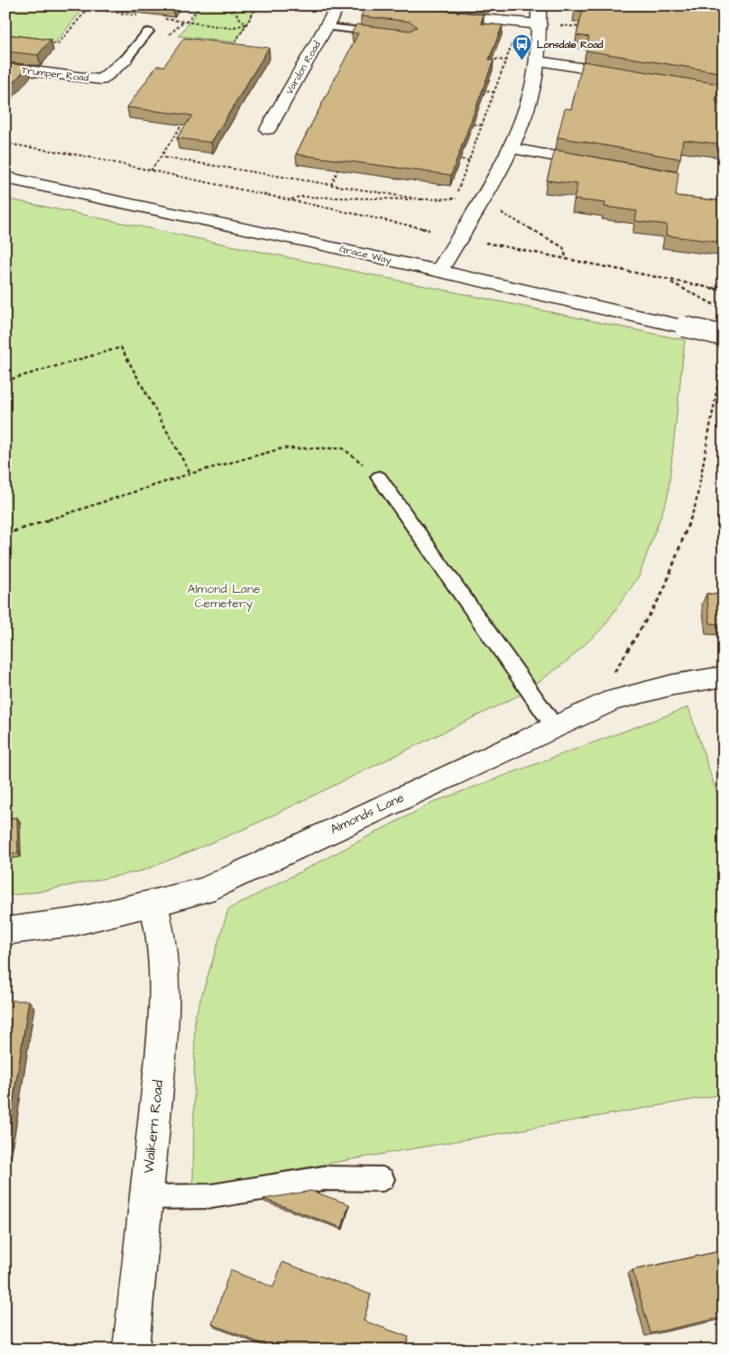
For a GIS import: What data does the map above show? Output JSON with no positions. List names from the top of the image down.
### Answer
{
  "streets": {
    "street": [
      "Vardon Road",
      "Trumper Road",
      "Grace Way",
      "Almonds Lane",
      "Walkern Road"
    ]
  },
  "crossings": [
    ["Almonds Lane", "Walkern Road"]
  ],
  "parks": ["Almond Lane Cemetery"],
  "places": {
    "bus stop": ["Lonsdale Road"]
  }
}
